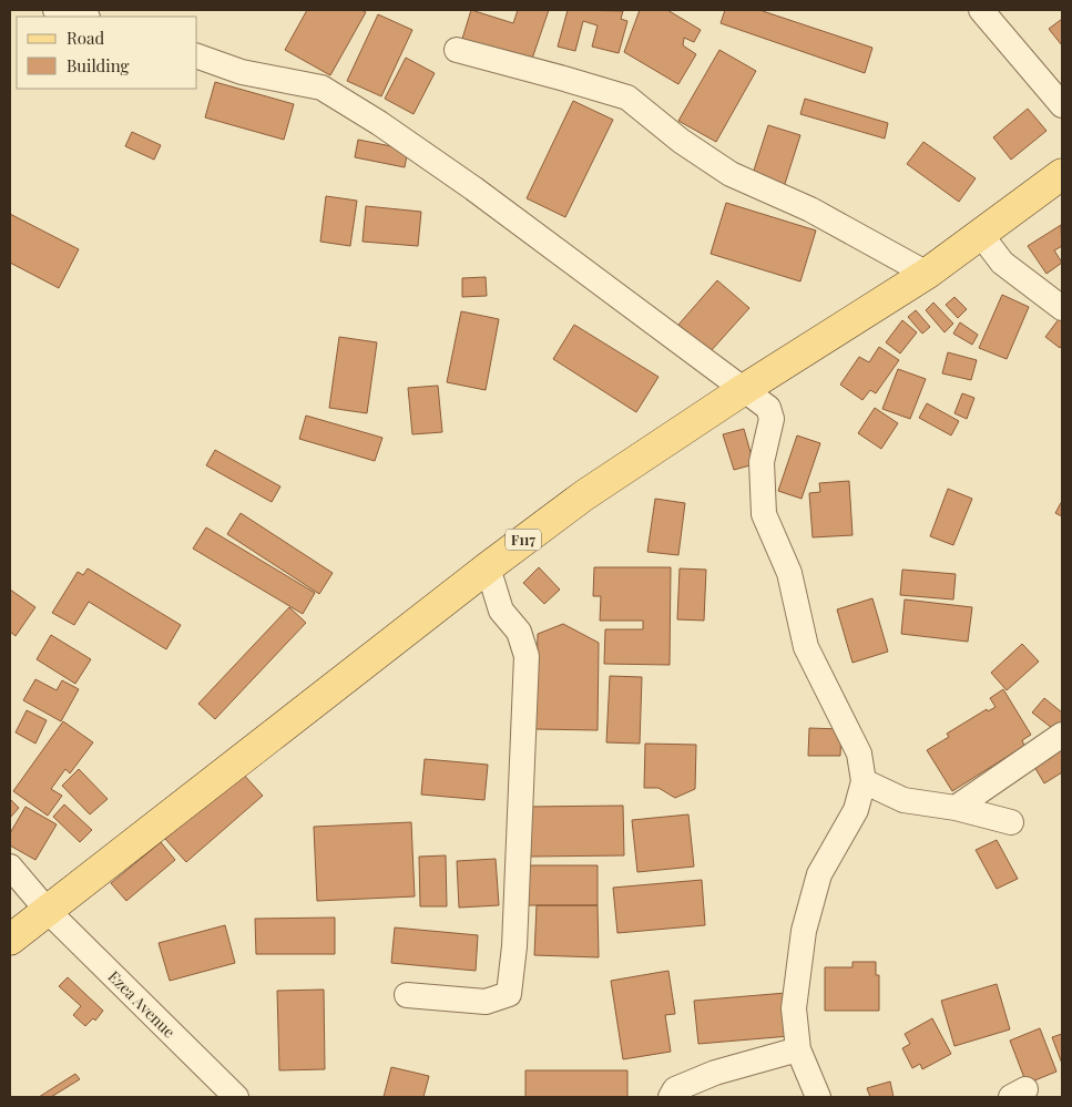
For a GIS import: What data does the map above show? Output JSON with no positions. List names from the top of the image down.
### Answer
{
  "streets": {
    "main road": ["F117"],
    "street": ["Ezea Avenue"]
  },
  "crossings": [
    ["F117", "Ezea Avenue"]
  ],
  "legend": ["Road", "Building"]
}
